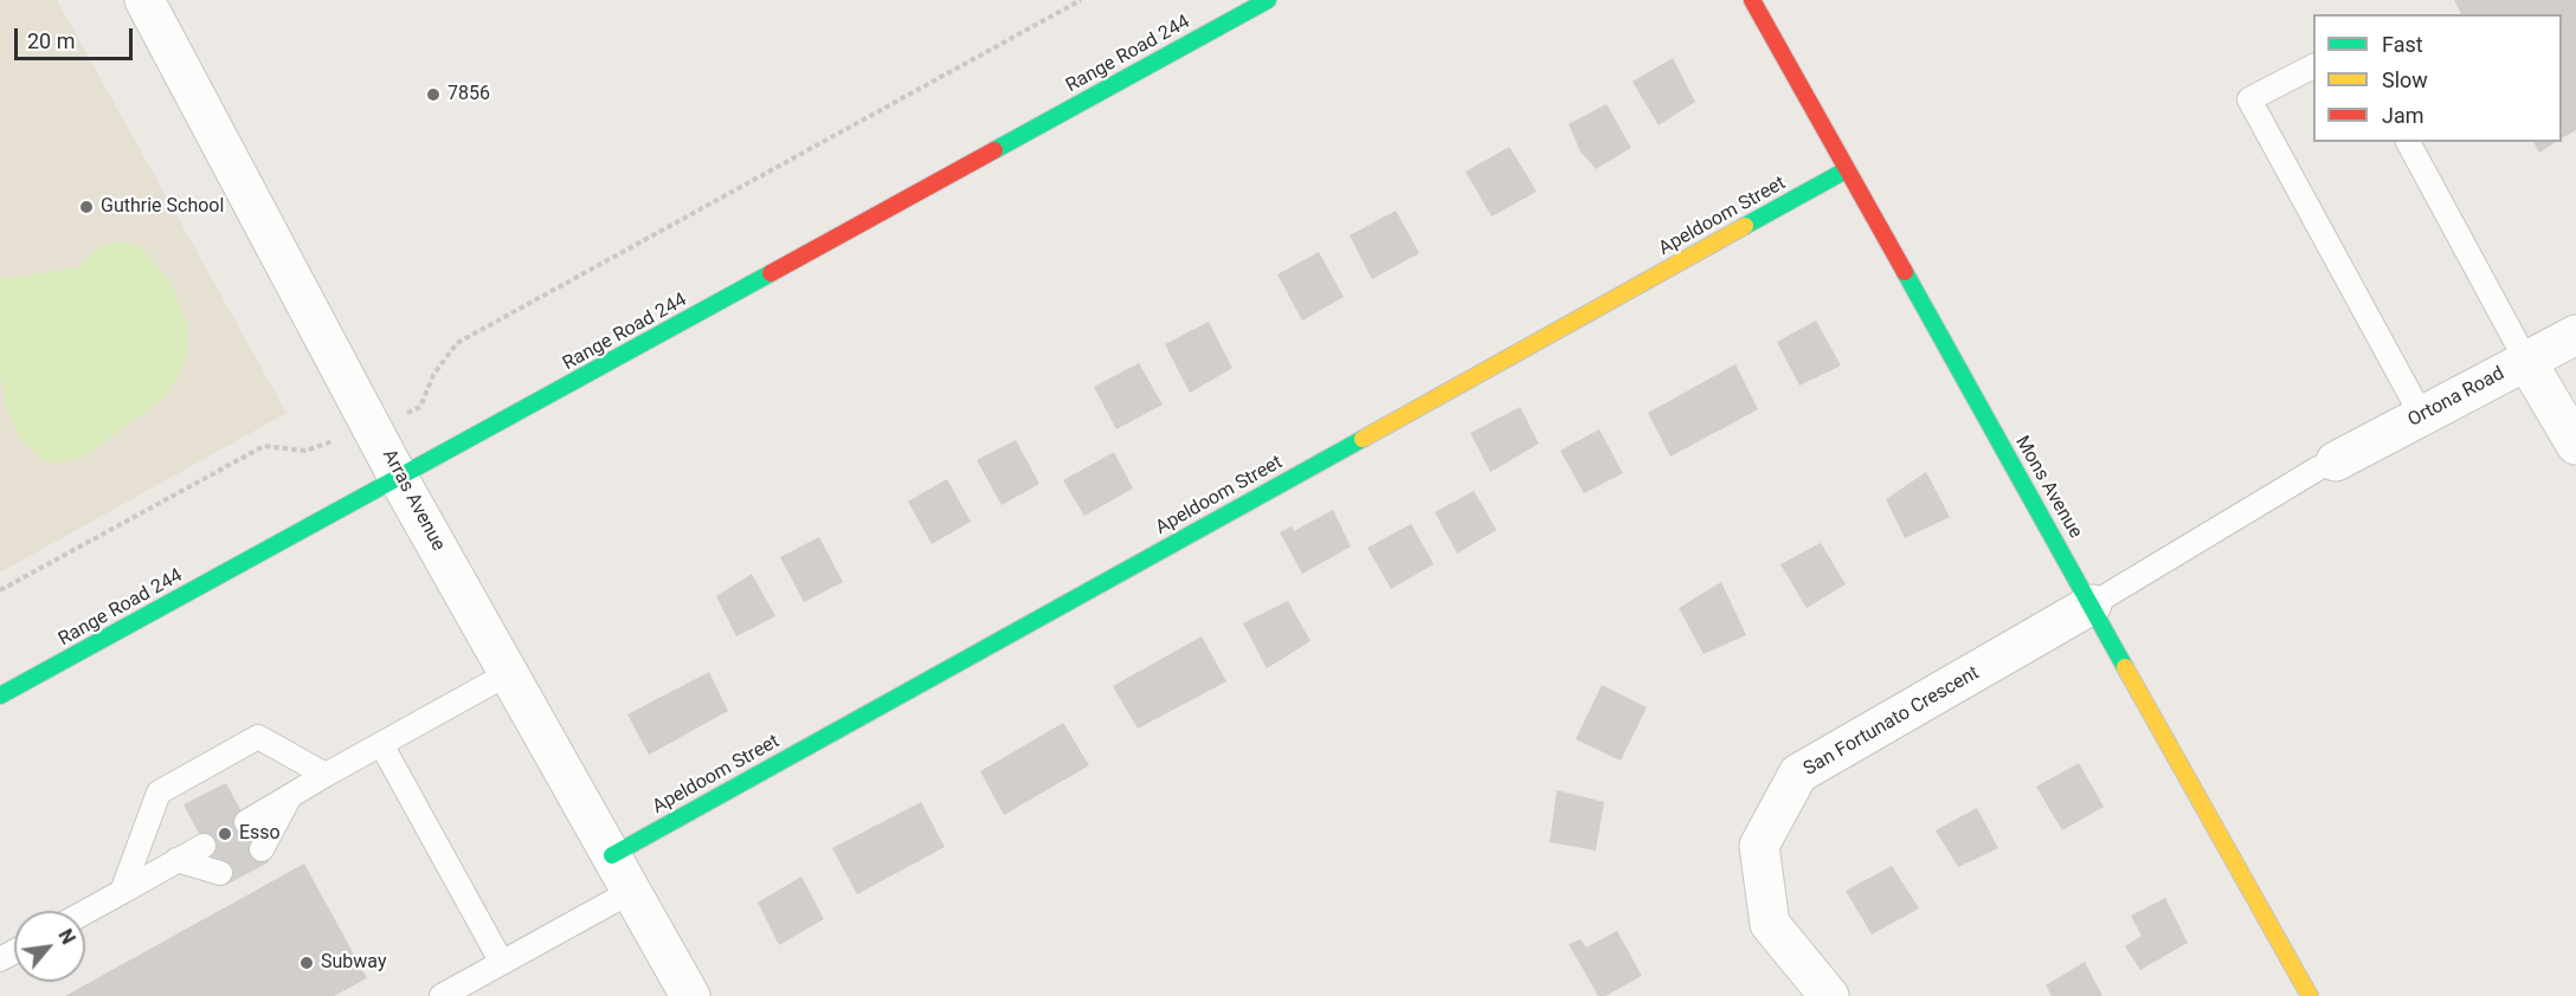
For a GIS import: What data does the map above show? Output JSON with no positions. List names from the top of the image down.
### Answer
{
  "streets": {
    "street": [
      "Range Road 244",
      "Apeldoom Street",
      "Ortona Road",
      "Mons Avenue",
      "Arras Avenue",
      "San Fortunato Crescent"
    ]
  },
  "crossings": [
    ["Range Road 244", "Arras Avenue"],
    ["Apeldoom Street", "Mons Avenue"],
    ["Apeldoom Street", "Arras Avenue"],
    ["Mons Avenue", "San Fortunato Crescent"]
  ],
  "places": [
    "7856",
    "Guthrie School",
    "Esso",
    "Subway"
  ],
  "legend": ["Fast", "Slow", "Jam"],
  "scale_bar": "20 m",
  "north": "top right"
}
